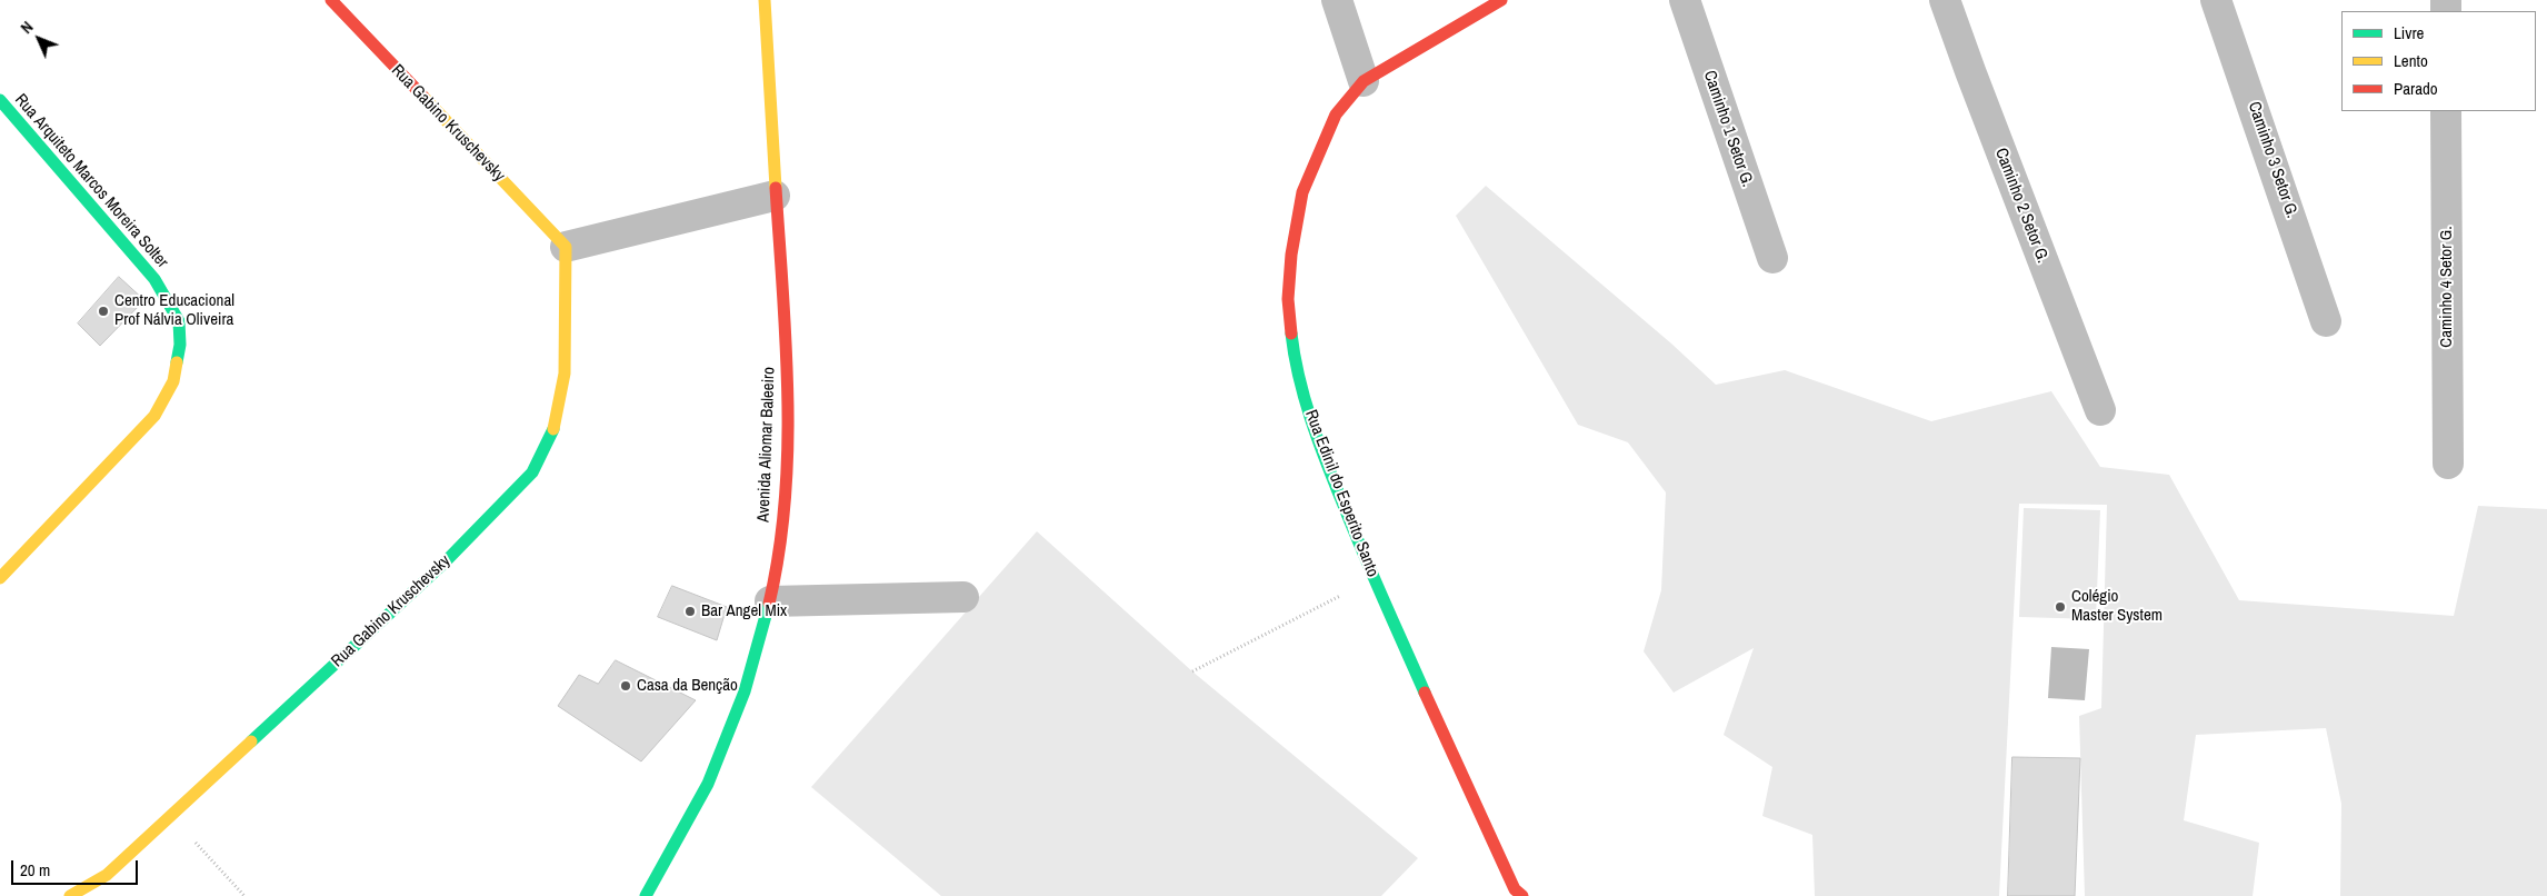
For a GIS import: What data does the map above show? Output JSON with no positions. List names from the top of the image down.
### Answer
{
  "streets": {
    "street": [
      "Rua Gabino Kruschevsky",
      "Caminho 1 Setor G.",
      "Caminho 3 Setor G.",
      "Rua Arquiteto Marcos Moreira Solter",
      "Caminho 2 Setor G.",
      "Caminho 4 Setor G.",
      "Avenida Aliomar Baleeiro",
      "Rua Edinil do Esperito Santo"
    ]
  },
  "places": [
    "Centro Educacional Prof Nálvia Oliveira",
    "Colégio Master System",
    "Bar Angel Mix",
    "Casa da Benção"
  ],
  "legend": ["Livre", "Lento", "Parado"],
  "scale_bar": "20 m",
  "north": "top left"
}
